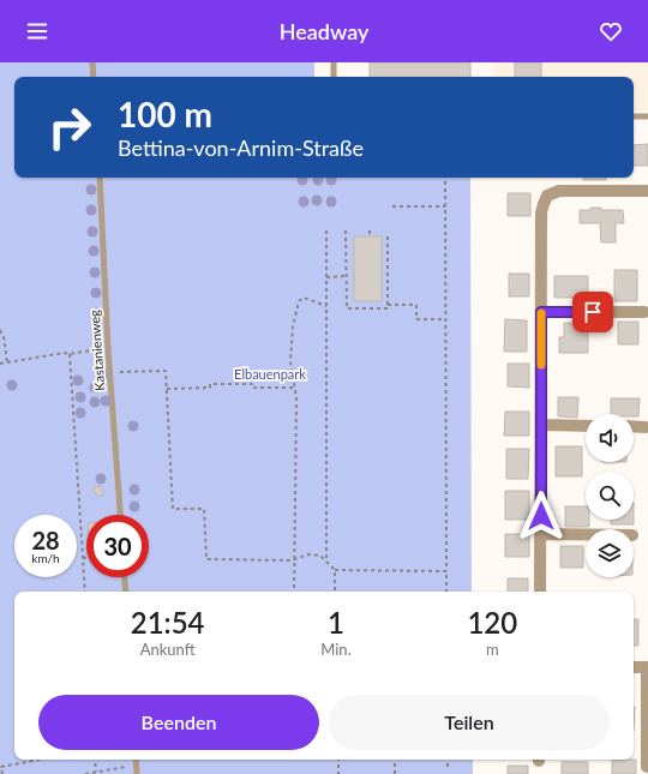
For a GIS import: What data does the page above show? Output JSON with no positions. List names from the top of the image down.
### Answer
{
  "streets": {
    "lane": ["Kastanienweg"]
  },
  "parks": ["Elbauenpark"],
  "page": {
    "header": "Headway",
    "turn": ["100 m", "Bettina-von-Arnim-Straße"],
    "speed": "28 km/h",
    "limit": "30",
    "eta": [
      "21:54",
      "Ankunft",
      "1",
      "Min.",
      "120",
      "m"
    ],
    "buttons": ["Beenden", "Teilen"]
  }
}
